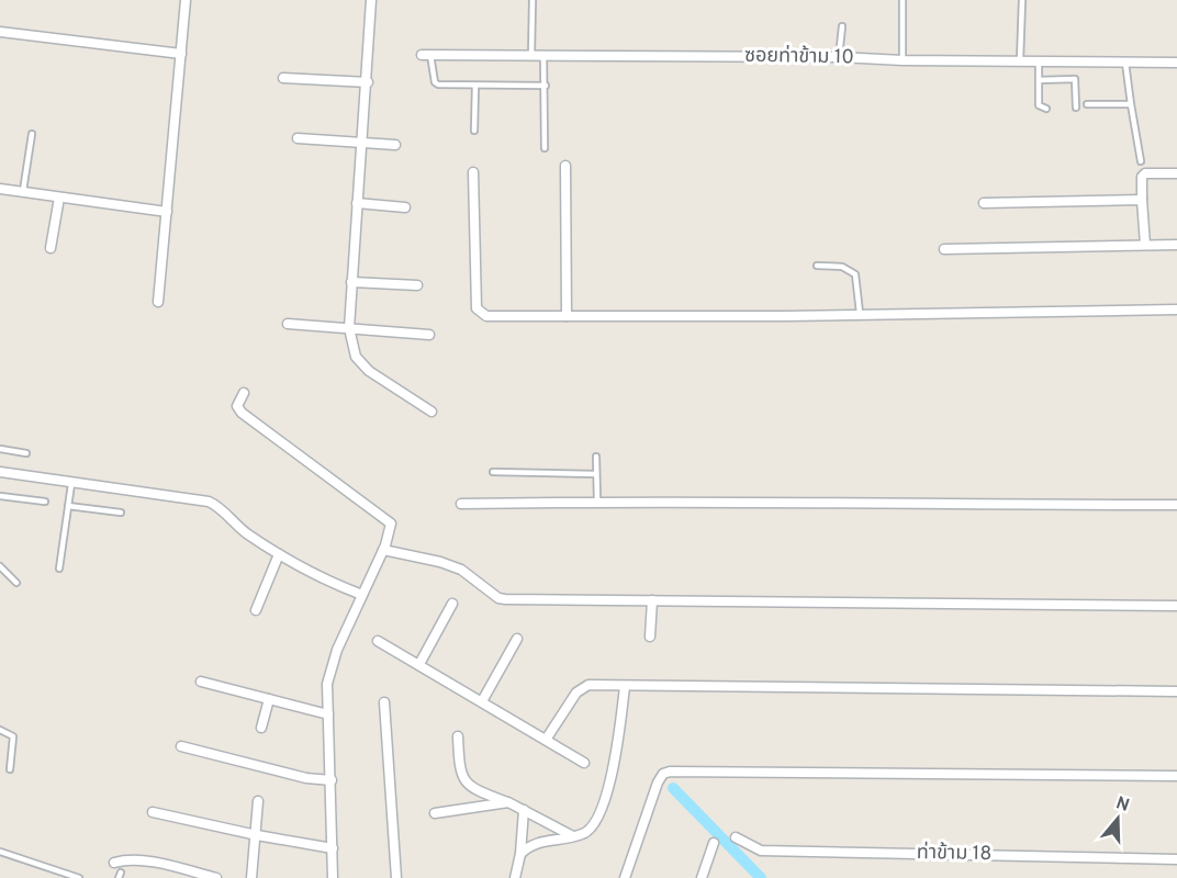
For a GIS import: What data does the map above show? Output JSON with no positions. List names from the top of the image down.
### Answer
{
  "streets": {
    "street": ["ซอยท่าข้าม 10", "ท่าข้าม 18"]
  },
  "north": "top"
}
